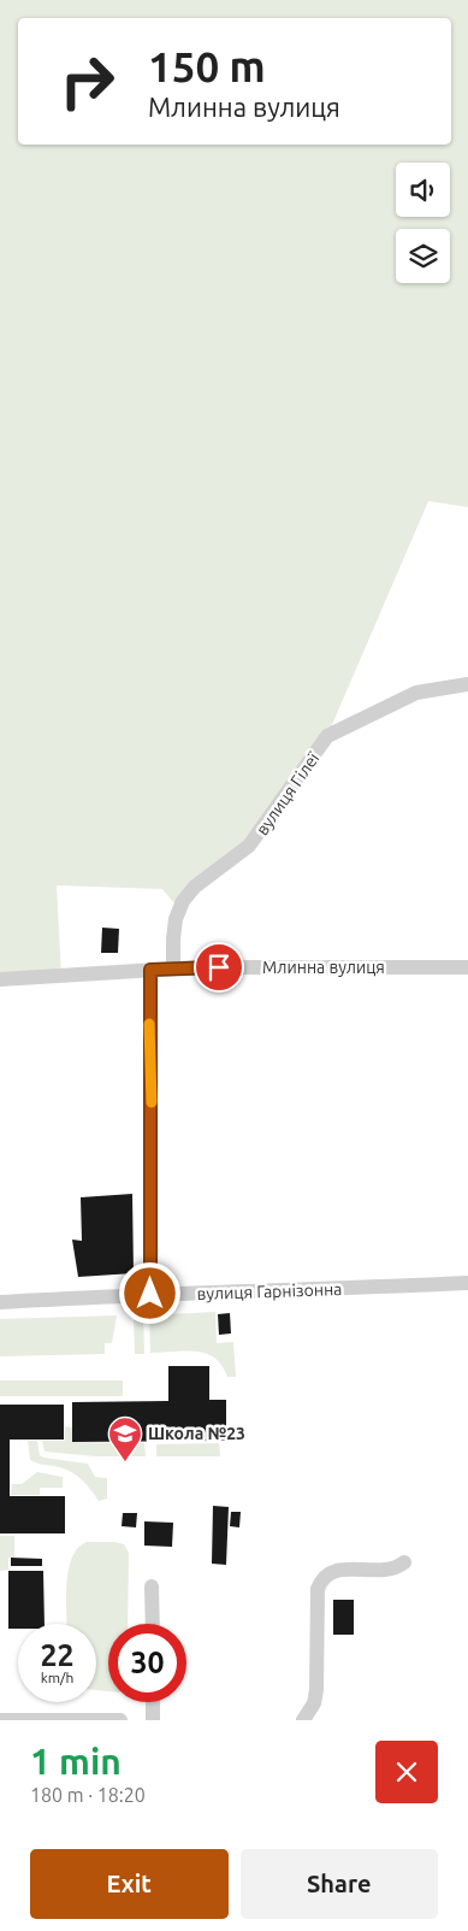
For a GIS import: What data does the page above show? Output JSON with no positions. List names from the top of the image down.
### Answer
{
  "streets": {
    "street": ["вулиця Гілеї", "Млинна вулиця", "вулиця Гарнізонна"]
  },
  "crossings": [
    ["вулиця Гілеї", "Млинна вулиця"]
  ],
  "places": {
    "school or university": ["Школа №23"]
  },
  "page": {
    "turn": ["150 m", "Млинна вулиця"],
    "speed": "22 km/h",
    "limit": "30",
    "heading": ["1 min", "180 m · 18:20"],
    "buttons": ["Exit", "Share"]
  }
}
